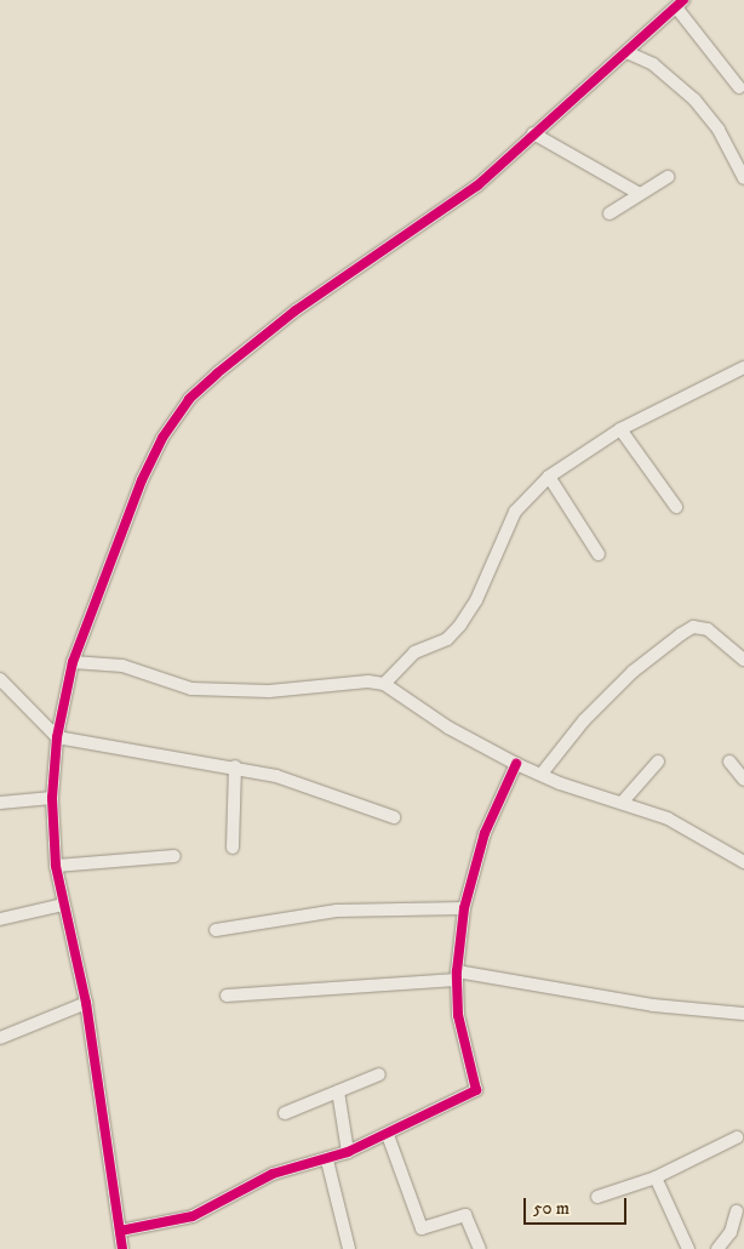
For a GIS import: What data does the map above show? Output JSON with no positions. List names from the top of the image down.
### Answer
{
  "scale_bar": "50 m"
}
